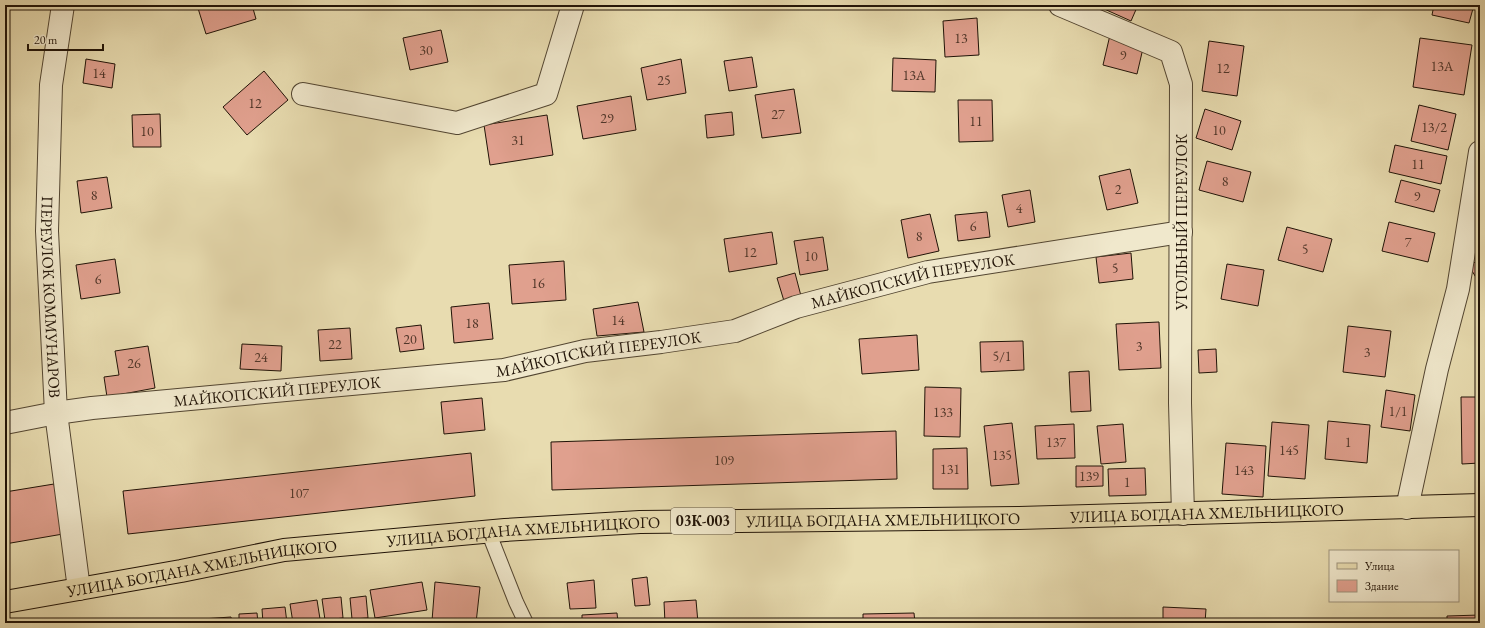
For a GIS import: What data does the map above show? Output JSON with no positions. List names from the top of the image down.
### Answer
{
  "streets": {
    "main road": ["УЛИЦА БОГДАНА ХМЕЛЬНИЦКОГО", "03К-003"],
    "street": ["УГОЛЬНЫЙ ПЕРЕУЛОК", "МАЙКОПСКИЙ ПЕРЕУЛОК", "ПЕРЕУЛОК КОММУНАРОВ"]
  },
  "crossings": [
    ["УГОЛЬНЫЙ ПЕРЕУЛОК", "МАЙКОПСКИЙ ПЕРЕУЛОК"],
    ["УГОЛЬНЫЙ ПЕРЕУЛОК", "УЛИЦА БОГДАНА ХМЕЛЬНИЦКОГО"],
    ["МАЙКОПСКИЙ ПЕРЕУЛОК", "ПЕРЕУЛОК КОММУНАРОВ"],
    ["ПЕРЕУЛОК КОММУНАРОВ", "УЛИЦА БОГДАНА ХМЕЛЬНИЦКОГО"],
    ["УЛИЦА БОГДАНА ХМЕЛЬНИЦКОГО", "03К-003"]
  ],
  "house_numbers": [
    "13",
    "30",
    "9",
    "13А",
    "12",
    "14",
    "13А",
    "25",
    "12",
    "27",
    "29",
    "11",
    "13/2",
    "10",
    "10",
    "31",
    "11",
    "8",
    "2",
    "8",
    "9",
    "4",
    "6",
    "8",
    "7",
    "5",
    "12",
    "10",
    "5",
    "6",
    "16",
    "14",
    "18",
    "20",
    "22",
    "3",
    "3",
    "5/1",
    "24",
    "26",
    "1/1",
    "133",
    "137",
    "1",
    "145",
    "135",
    "109",
    "131",
    "143",
    "139",
    "1",
    "107"
  ],
  "legend": ["Улица", "Здание"],
  "scale_bar": "20 m"
}
